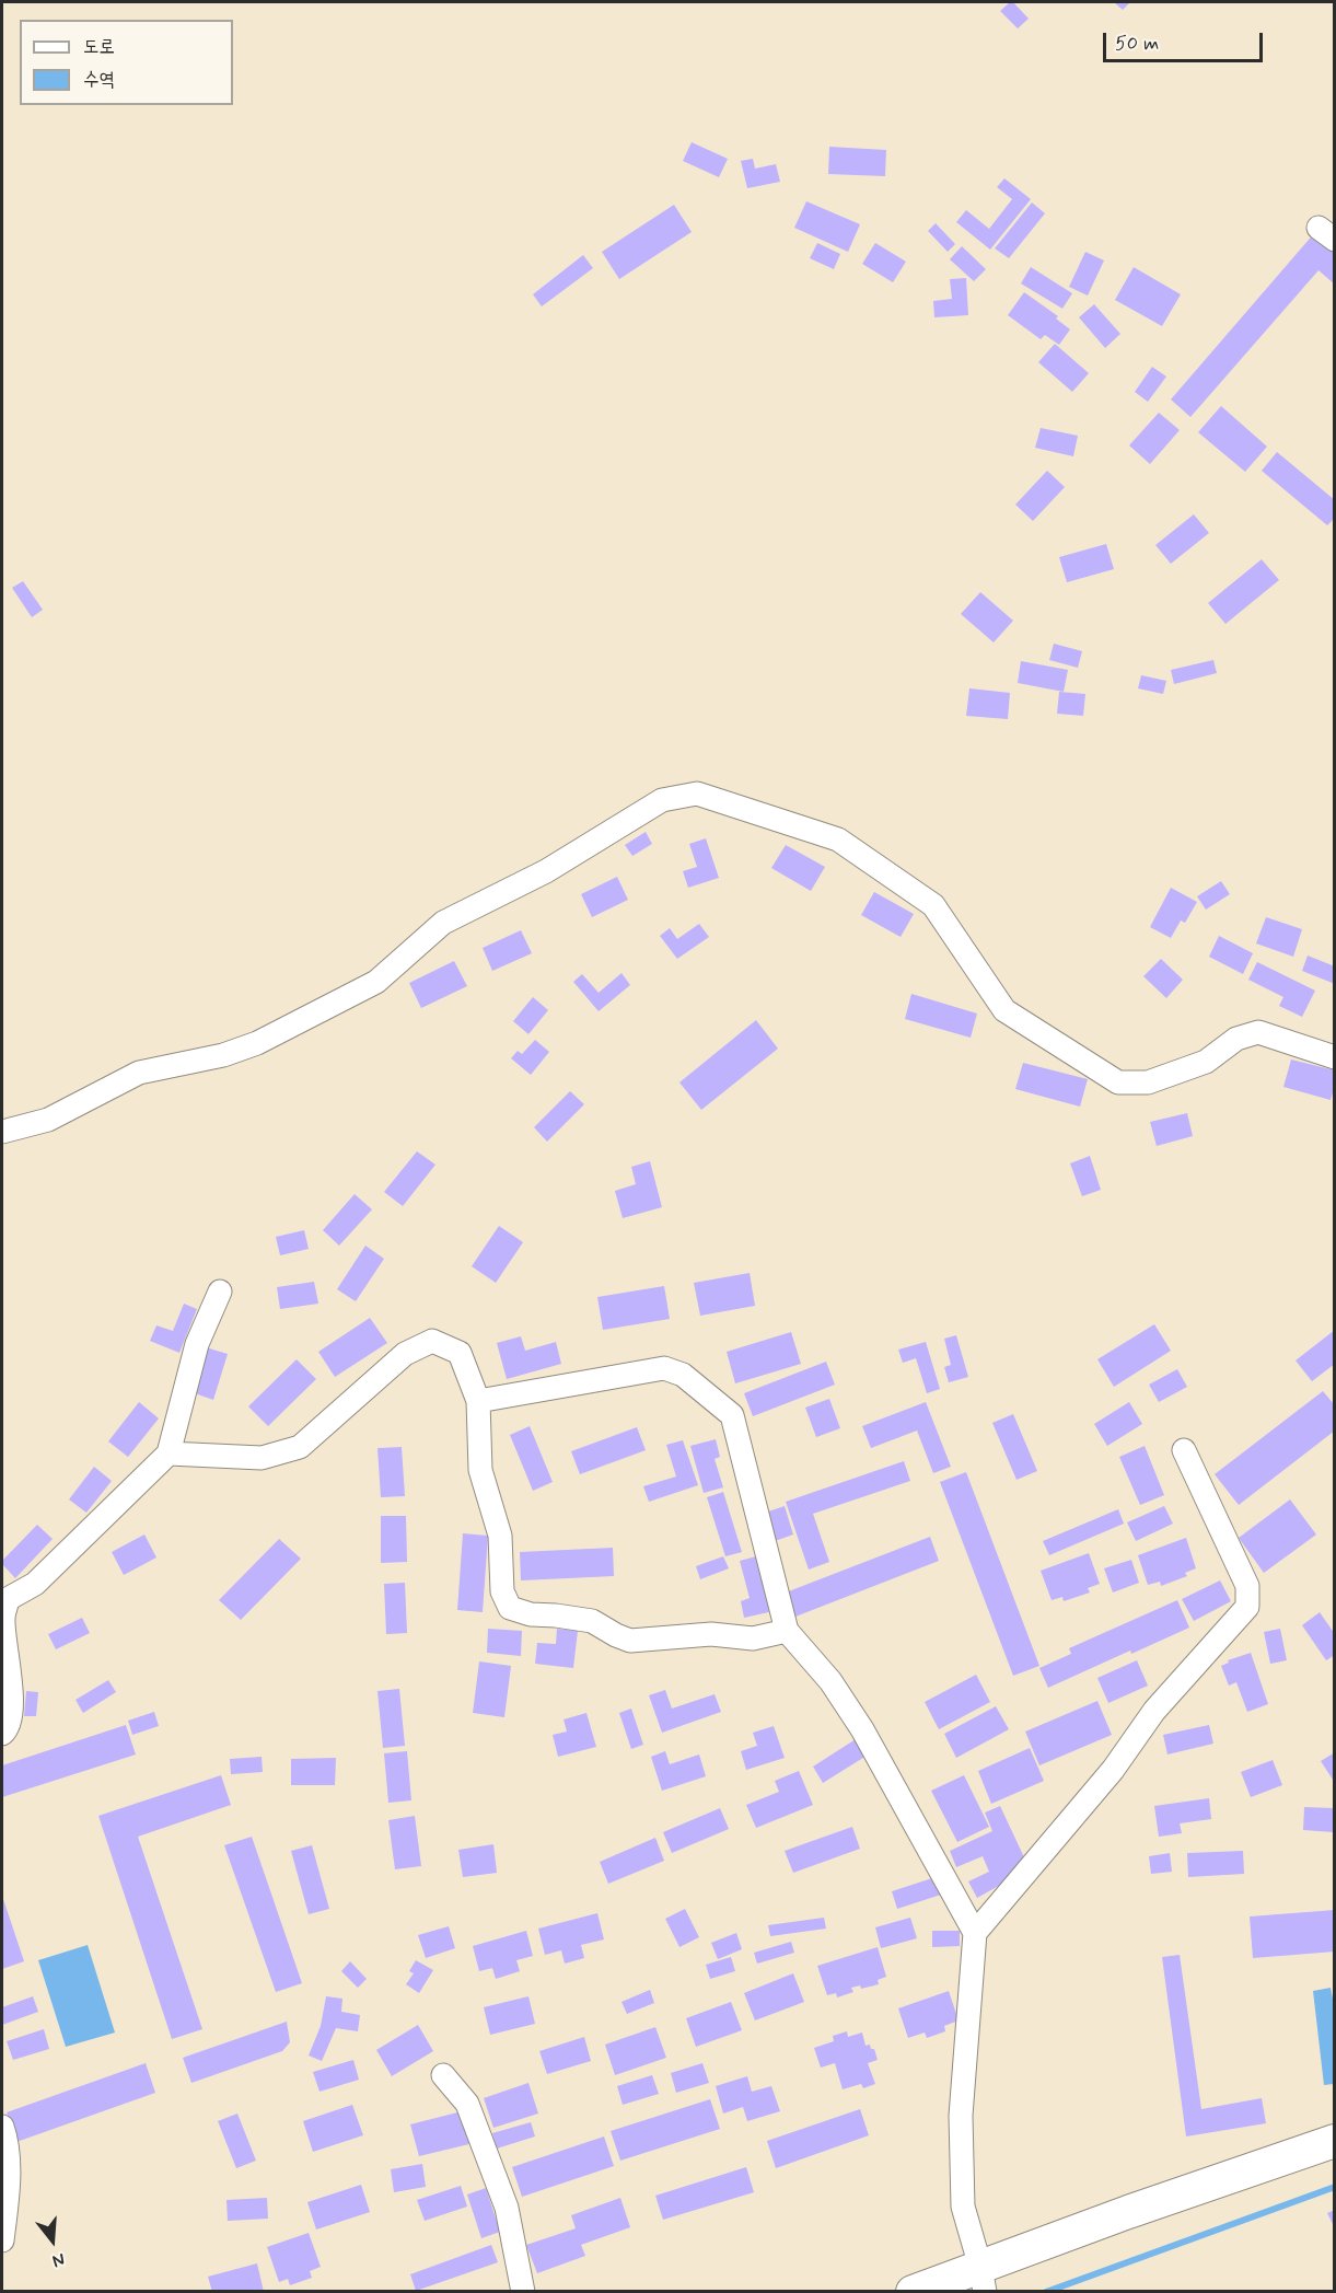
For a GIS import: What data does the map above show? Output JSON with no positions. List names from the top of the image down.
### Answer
{
  "legend": ["도로", "수역"],
  "scale_bar": "50 m",
  "north": "bottom"
}
